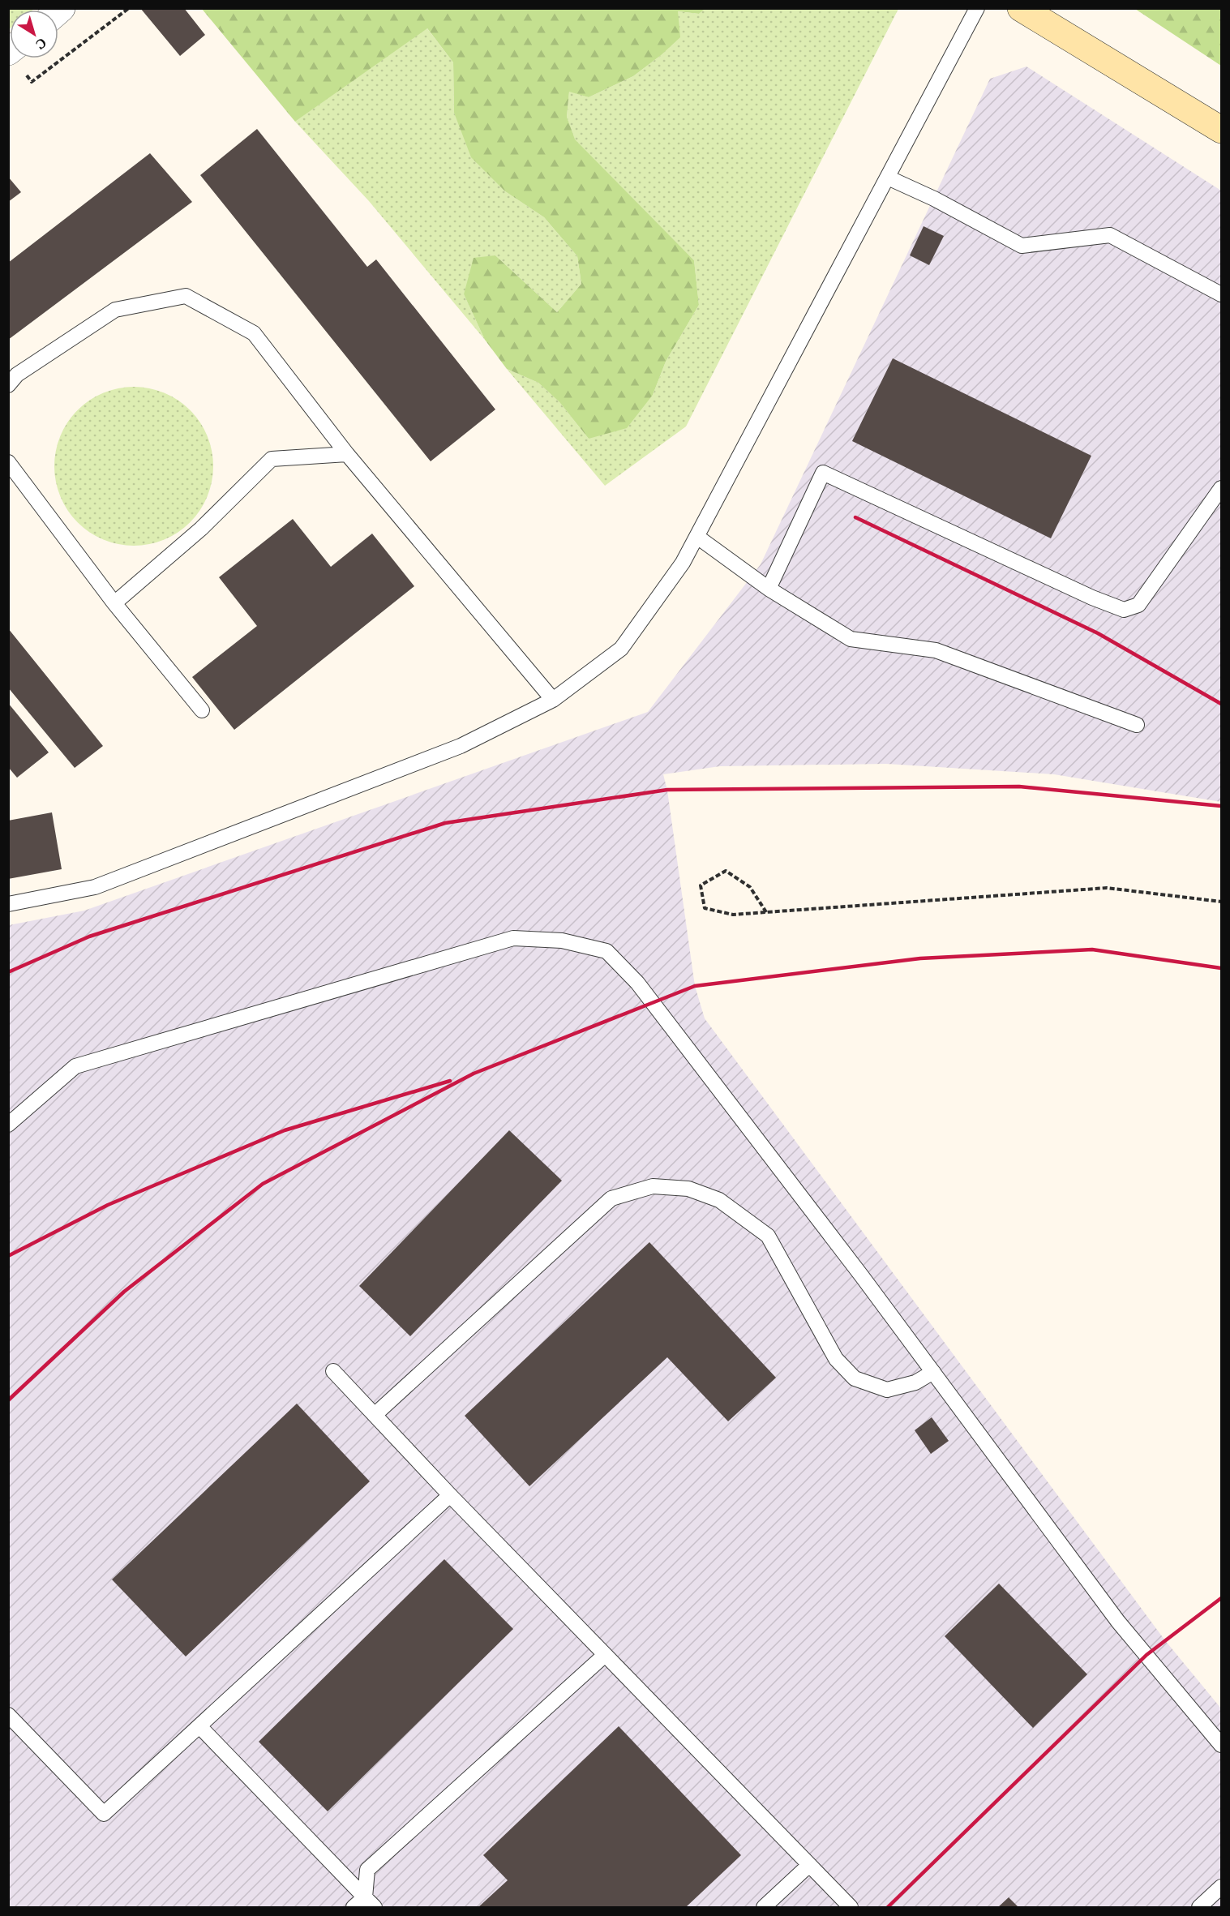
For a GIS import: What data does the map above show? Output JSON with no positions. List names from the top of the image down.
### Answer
{
  "north": "bottom right"
}
